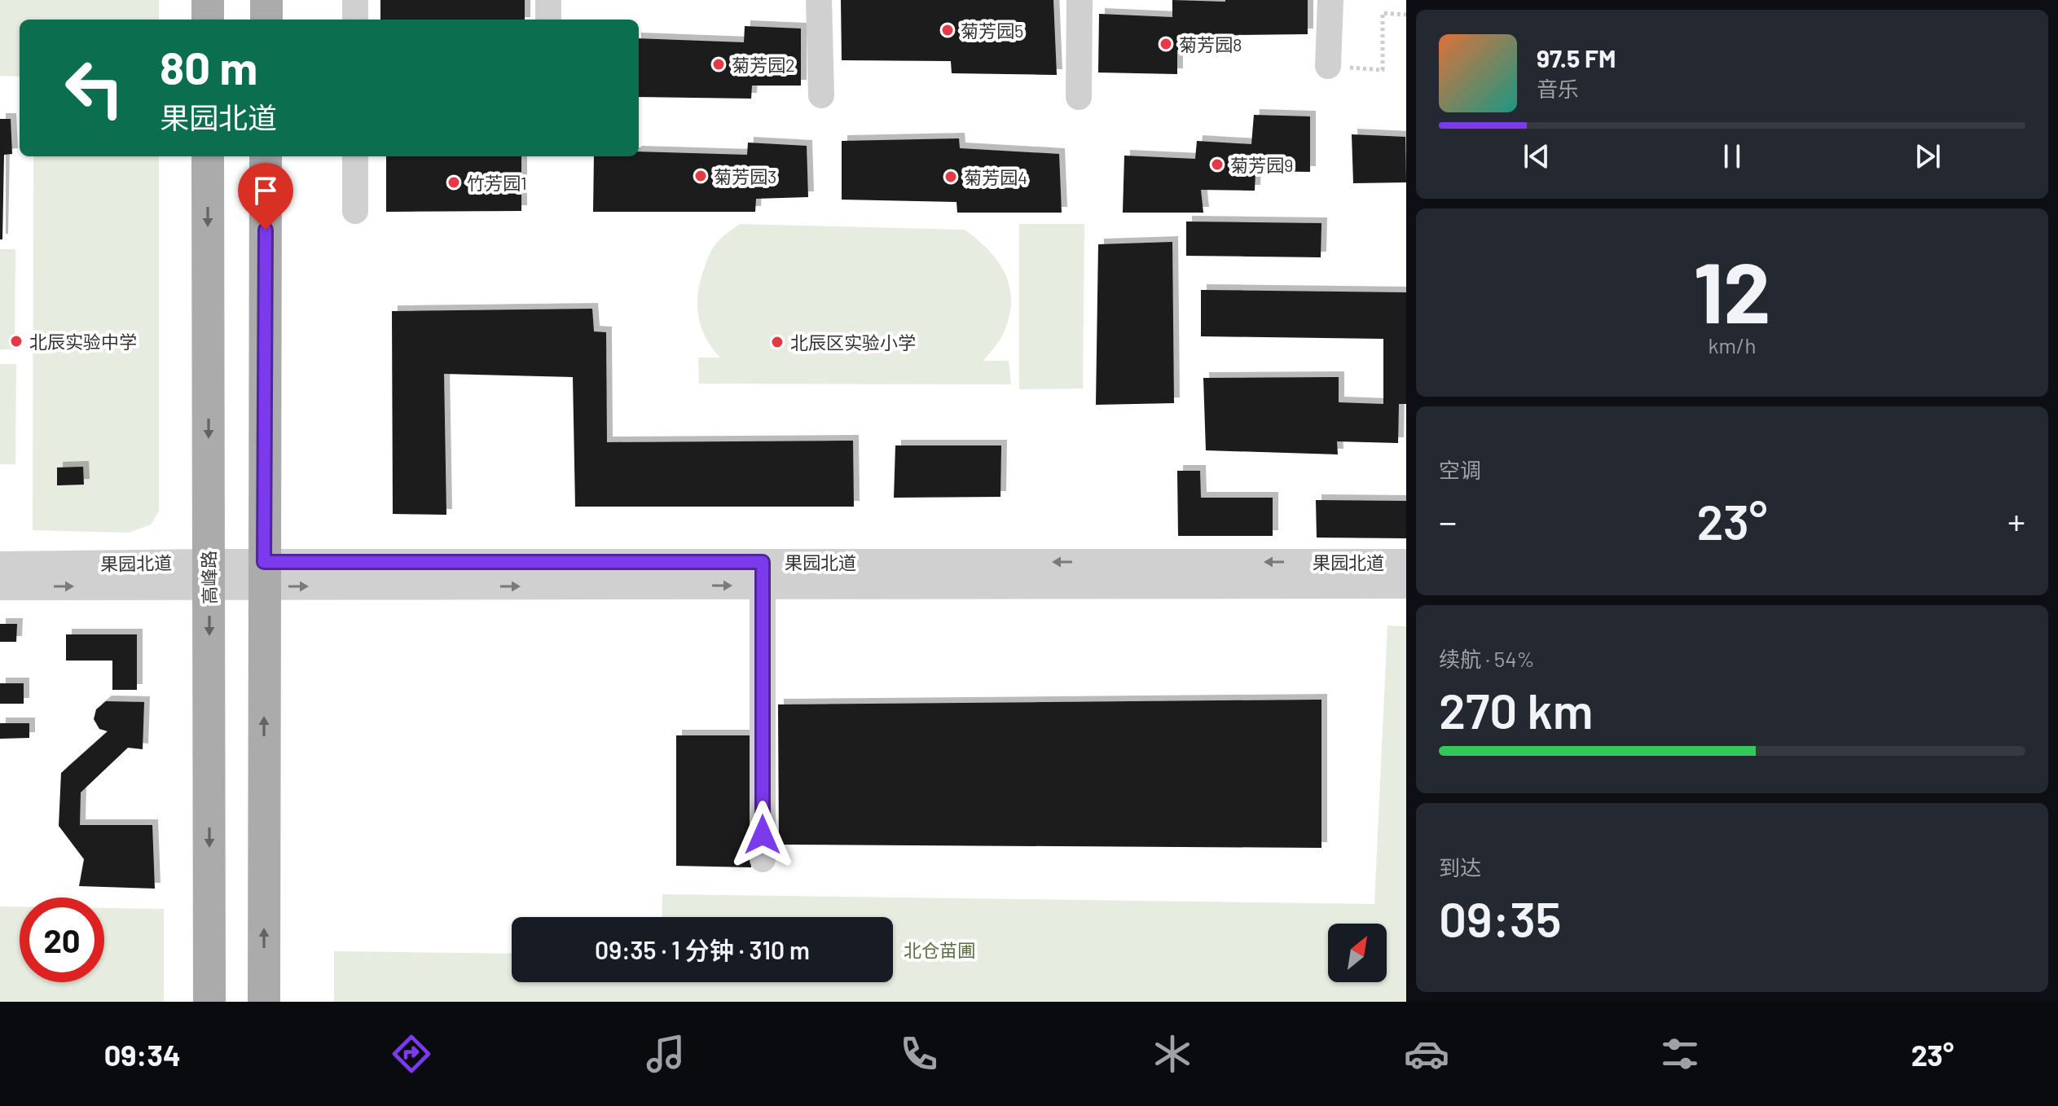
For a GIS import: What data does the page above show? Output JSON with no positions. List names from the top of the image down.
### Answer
{
  "streets": {
    "main road": ["高峰路"],
    "street": ["果园北道"]
  },
  "crossings": [
    ["果园北道", "高峰路"]
  ],
  "parks": ["北仓苗圃"],
  "places": [
    "菊芳园5",
    "菊芳园8",
    "菊芳园2",
    "菊芳园9",
    "菊芳园3",
    "菊芳园4",
    "竹芳园1",
    "北辰实验中学",
    "北辰区实验小学"
  ],
  "north": "top right",
  "page": {
    "turn": ["80 m", "果园北道"],
    "song": ["97.5 FM", "音乐"],
    "tile": [
      ["12", "km/h"],
      "空调",
      ["续航 · 54%", "270 km"],
      ["到达", "09:35"]
    ],
    "heat": ["−", "23°", "+"],
    "limit": "20",
    "trip": "09:35 · 1 分钟 · 310 m",
    "tabs": ["09:34", "23°"]
  }
}
